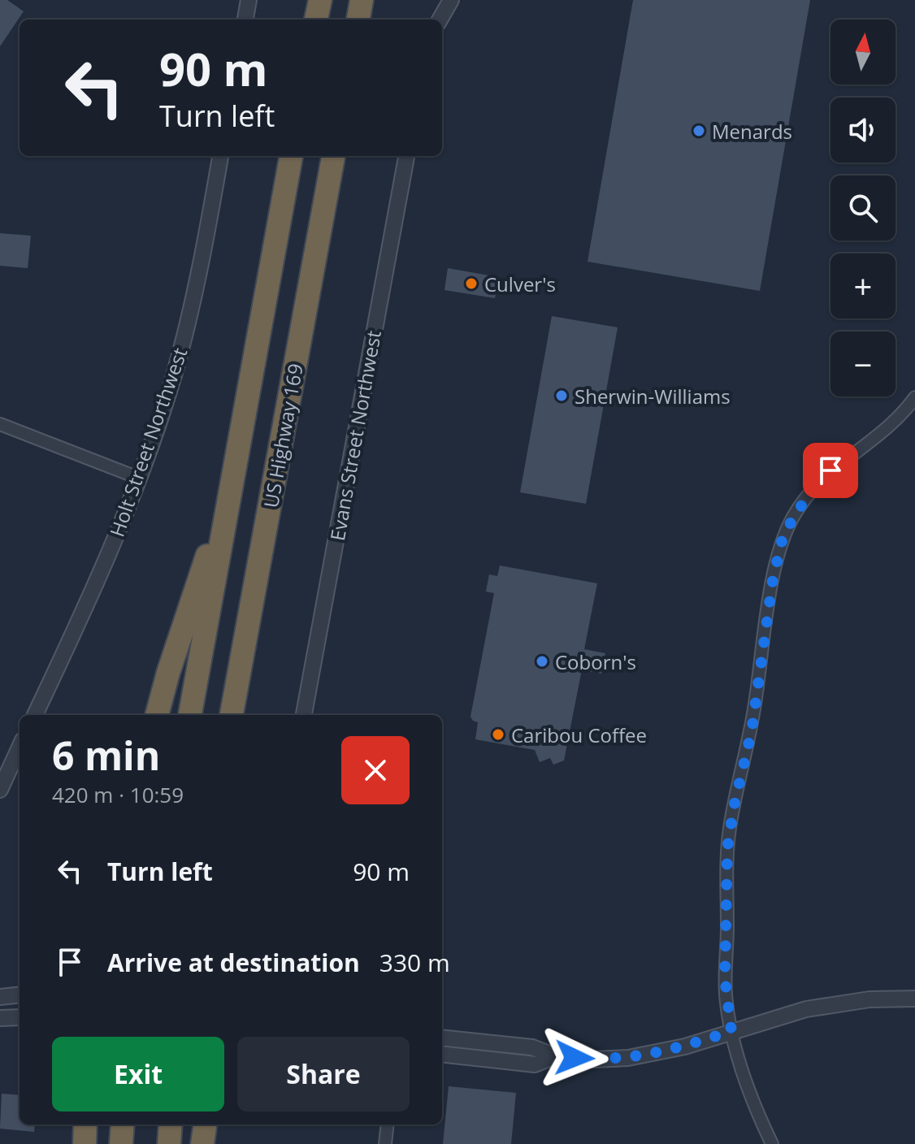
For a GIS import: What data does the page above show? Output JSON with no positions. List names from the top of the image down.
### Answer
{
  "streets": {
    "highway": ["US Highway 169"],
    "street": ["Evans Street Northwest", "Holt Street Northwest"]
  },
  "places": [
    "Menards",
    "Culver's",
    "Sherwin-Williams",
    "Coborn's",
    "Caribou Coffee"
  ],
  "north": "top",
  "page": {
    "map_buttons": ["+", "−"],
    "turn": ["90 m", "Turn left"],
    "heading": ["6 min", "420 m · 10:59"],
    "list": [
      {
        "name": "Turn left",
        "value": "90 m"
      },
      {
        "name": "Arrive at destination",
        "value": "330 m"
      }
    ],
    "buttons": ["Exit", "Share"]
  }
}
